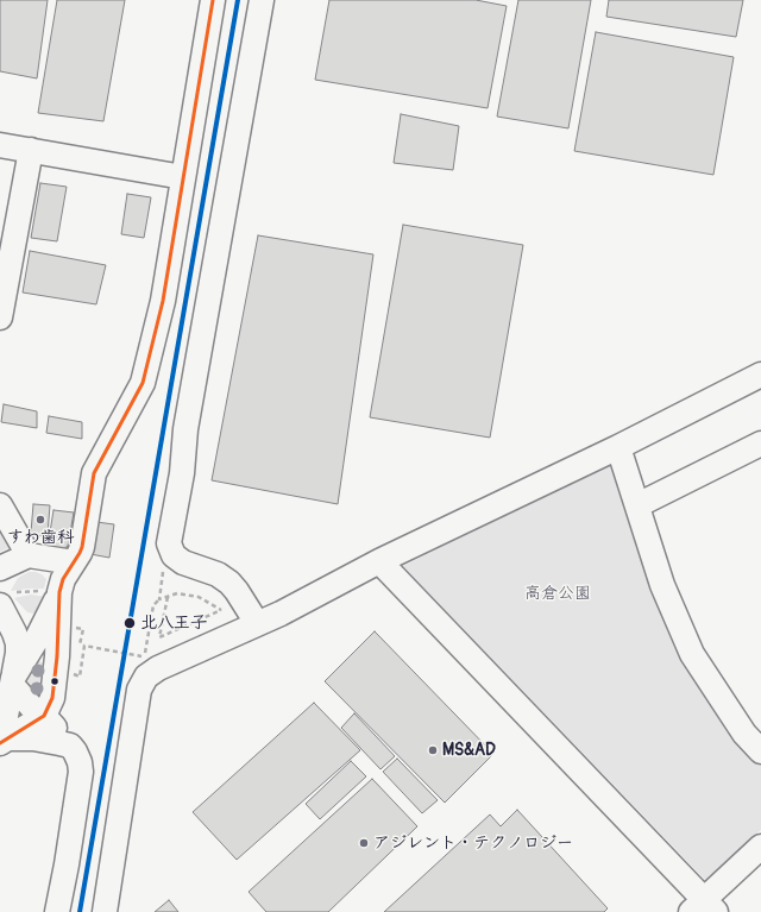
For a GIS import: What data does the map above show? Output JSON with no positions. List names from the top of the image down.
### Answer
{
  "parks": ["高倉公園"],
  "places": [
    "すわ歯科",
    "北八王子",
    "MS&AD",
    "アジレント・テクノロジー"
  ]
}
